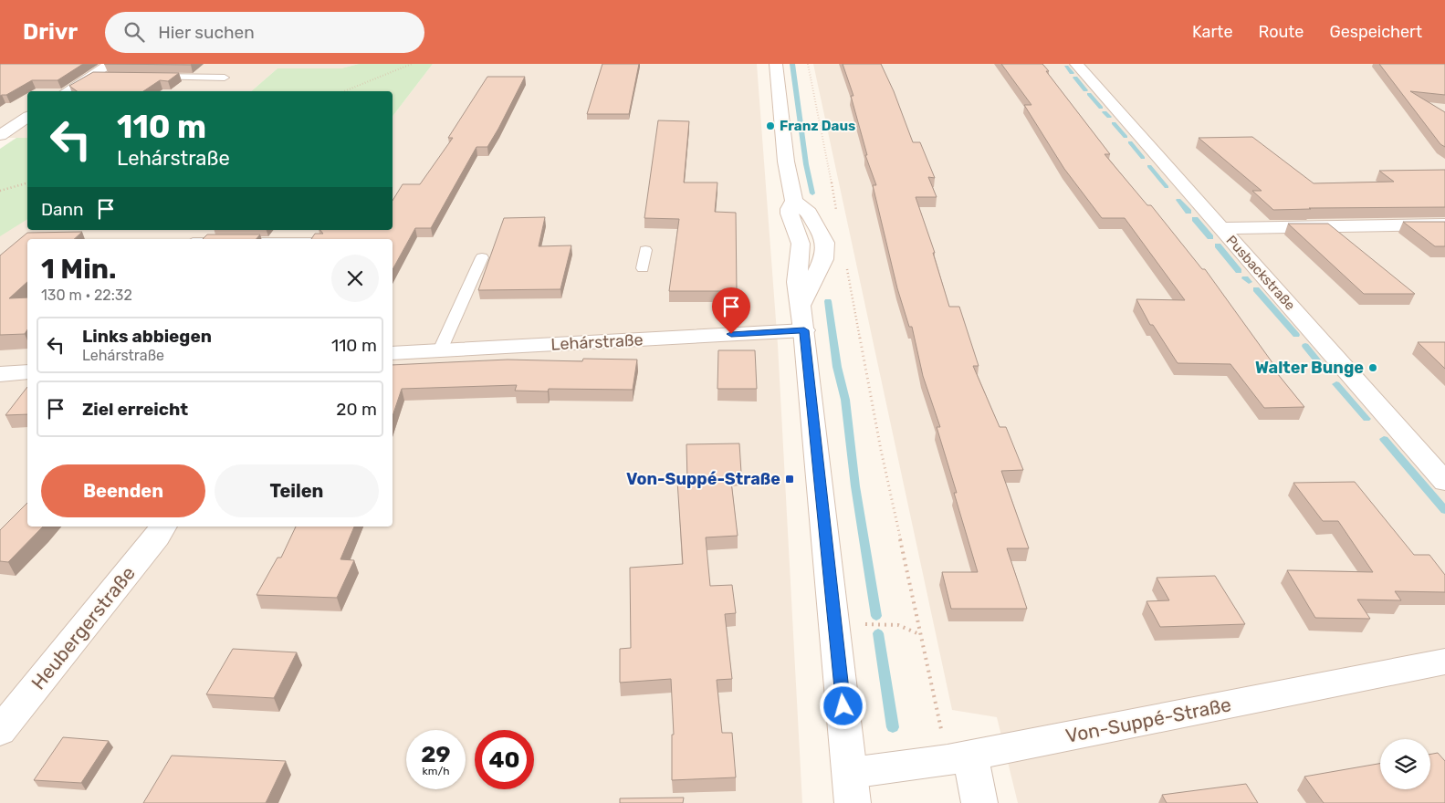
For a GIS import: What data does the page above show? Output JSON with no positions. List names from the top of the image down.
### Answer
{
  "streets": {
    "street": [
      "Pusbackstraße",
      "Lehárstraße",
      "Heubergerstraße",
      "Von-Suppé-Straße"
    ]
  },
  "places": {
    "other": ["Franz Daus", "Walter Bunge"],
    "transit": ["Von-Suppé-Straße"]
  },
  "page": {
    "header": "Drivr",
    "search": "Hier suchen",
    "nav": ["Karte", "Route", "Gespeichert"],
    "turn": ["110 m", "Lehárstraße"],
    "then": "Dann",
    "heading": ["1 Min.", "130 m · 22:32"],
    "list": [
      {
        "name": "Links abbiegen",
        "note": "Lehárstraße",
        "value": "110 m"
      },
      {
        "name": "Ziel erreicht",
        "value": "20 m"
      }
    ],
    "buttons": ["Beenden", "Teilen"],
    "speed": "29 km/h",
    "limit": "40"
  }
}
